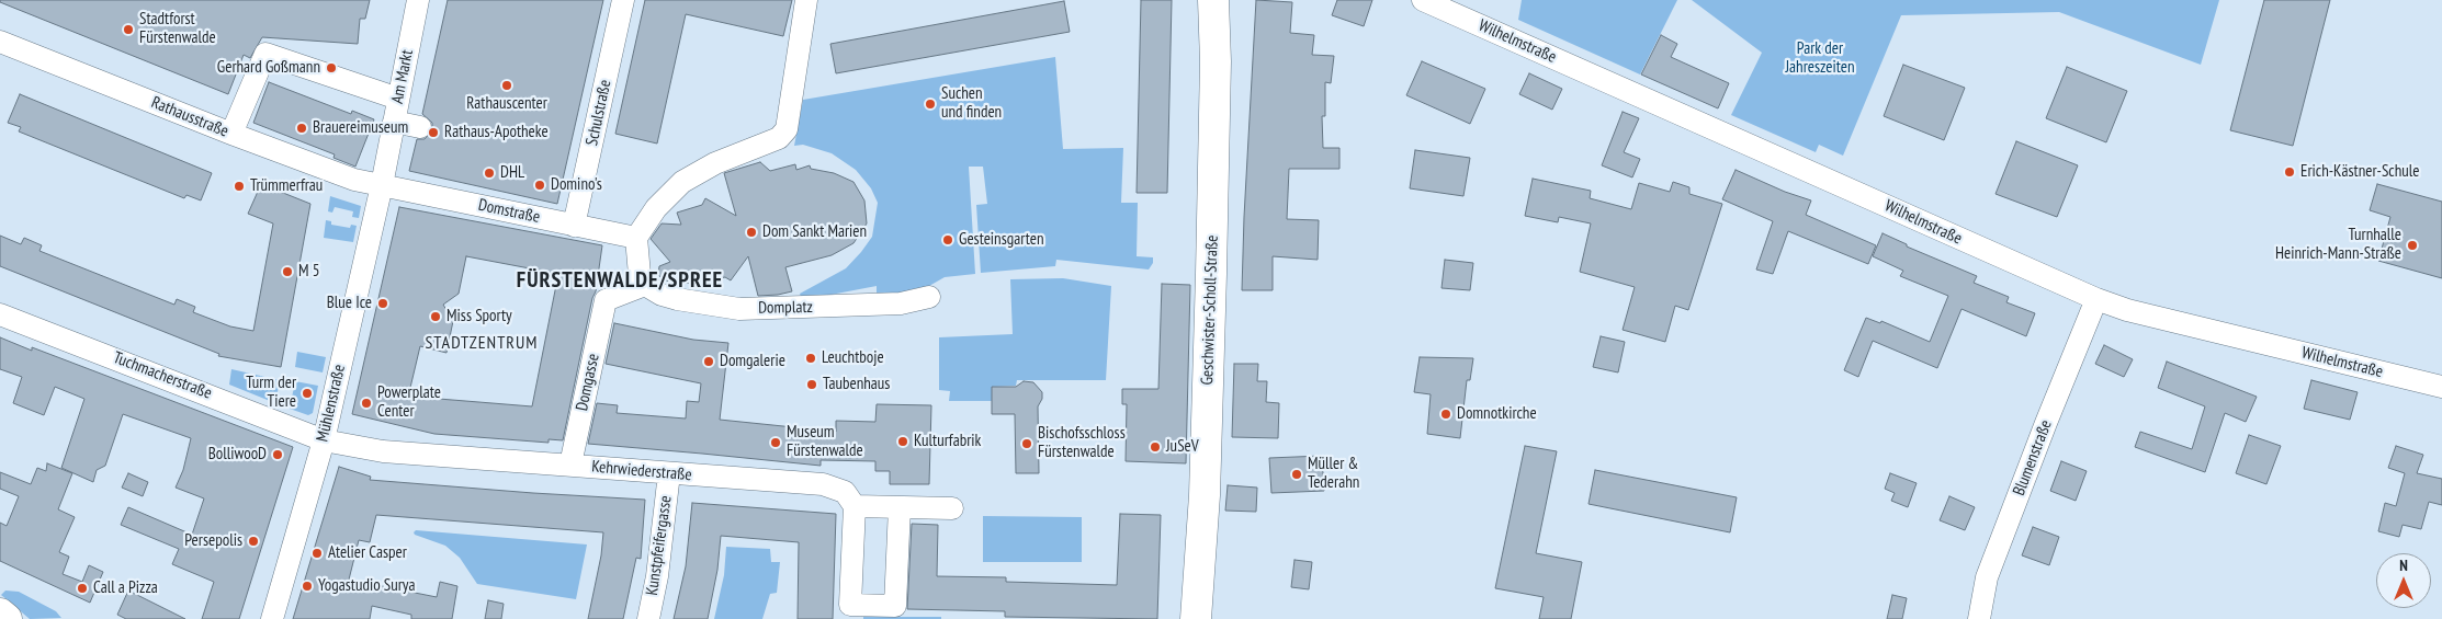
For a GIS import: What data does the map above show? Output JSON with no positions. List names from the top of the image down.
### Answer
{
  "streets": {
    "street": [
      "Wilhelmstraße",
      "Am Markt",
      "Schulstraße",
      "Rathausstraße",
      "Domstraße",
      "Domplatz",
      "Geschwister-Scholl-Straße",
      "Tuchmacherstraße",
      "Domgasse",
      "Mühlenstraße",
      "Blumenstraße",
      "Kehrwiederstraße",
      "Kunstpfeifergasse"
    ]
  },
  "crossings": [
    ["Wilhelmstraße", "Blumenstraße"],
    ["Am Markt", "Rathausstraße"],
    ["Am Markt", "Domstraße"],
    ["Am Markt", "Mühlenstraße"],
    ["Schulstraße", "Domstraße"],
    ["Rathausstraße", "Domstraße"],
    ["Rathausstraße", "Mühlenstraße"],
    ["Domstraße", "Mühlenstraße"],
    ["Domplatz", "Domgasse"],
    ["Tuchmacherstraße", "Mühlenstraße"],
    ["Tuchmacherstraße", "Kehrwiederstraße"],
    ["Domgasse", "Kehrwiederstraße"],
    ["Mühlenstraße", "Kehrwiederstraße"],
    ["Kehrwiederstraße", "Kunstpfeifergasse"]
  ],
  "districts": ["FÜRSTENWALDE/SPREE", "STADTZENTRUM"],
  "parks": ["Park der Jahreszeiten"],
  "places": [
    "Stadtforst Fürstenwalde",
    "Gerhard Goßmann",
    "Rathauscenter",
    "Suchen und finden",
    "Brauereimuseum",
    "Rathaus-Apotheke",
    "Erich-Kästner-Schule",
    "DHL",
    "Domino's",
    "Trümmerfrau",
    "Dom Sankt Marien",
    "Gesteinsgarten",
    "Turnhalle Heinrich-Mann-Straße",
    "M 5",
    "Blue Ice",
    "Miss Sporty",
    "Leuchtboje",
    "Domgalerie",
    "Taubenhaus",
    "Turm der Tiere",
    "Powerplate Center",
    "Domnotkirche",
    "Kulturfabrik",
    "Museum Fürstenwalde",
    "Bischofsschloss Fürstenwalde",
    "JuSeV",
    "BolliwooD",
    "Müller & Tederahn",
    "Persepolis",
    "Atelier Casper",
    "Yogastudio Surya",
    "Call a Pizza"
  ],
  "north": "top"
}
